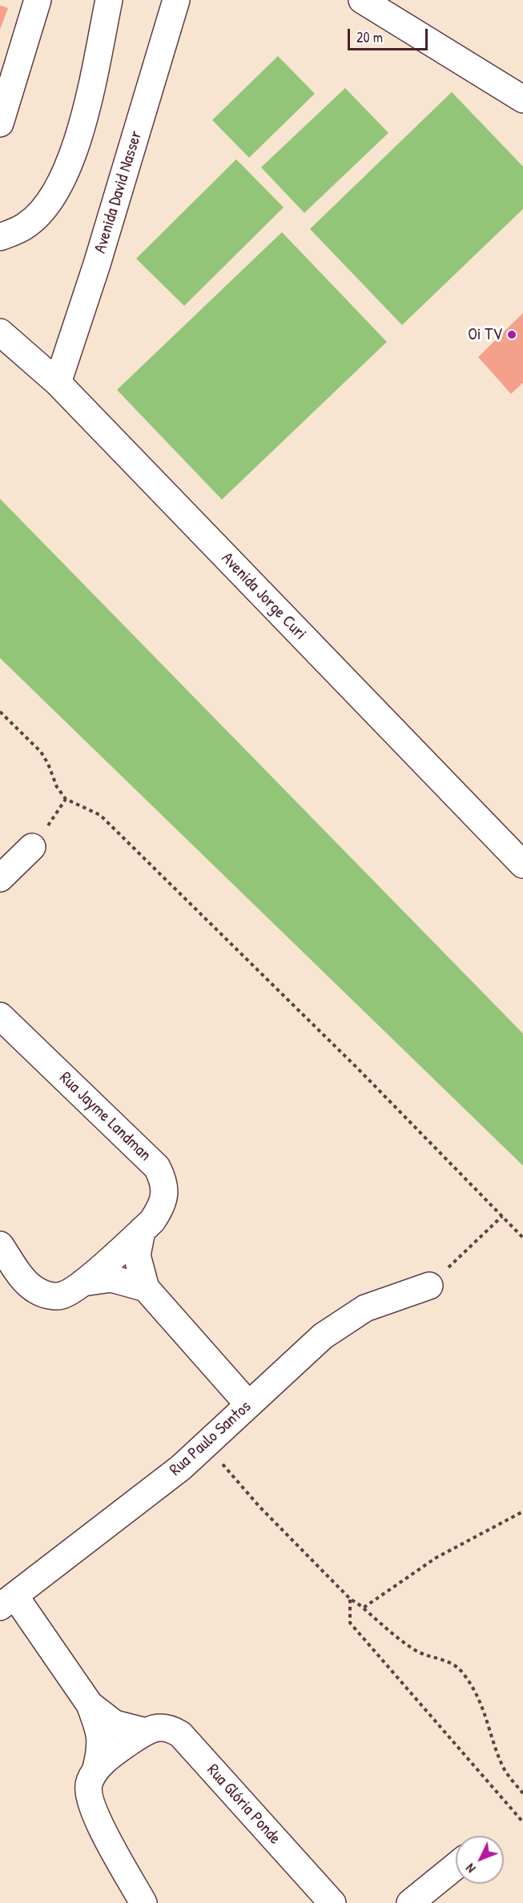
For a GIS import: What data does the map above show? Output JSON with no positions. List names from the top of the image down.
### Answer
{
  "streets": {
    "street": [
      "Avenida David Nasser",
      "Avenida Jorge Curi",
      "Rua Jayme Landman",
      "Rua Paulo Santos",
      "Rua Glória Ponde"
    ]
  },
  "crossings": [
    ["Avenida David Nasser", "Avenida Jorge Curi"],
    ["Rua Jayme Landman", "Rua Paulo Santos"],
    ["Rua Paulo Santos", "Rua Glória Ponde"]
  ],
  "places": ["Oi TV"],
  "scale_bar": "20 m",
  "north": "bottom left"
}
